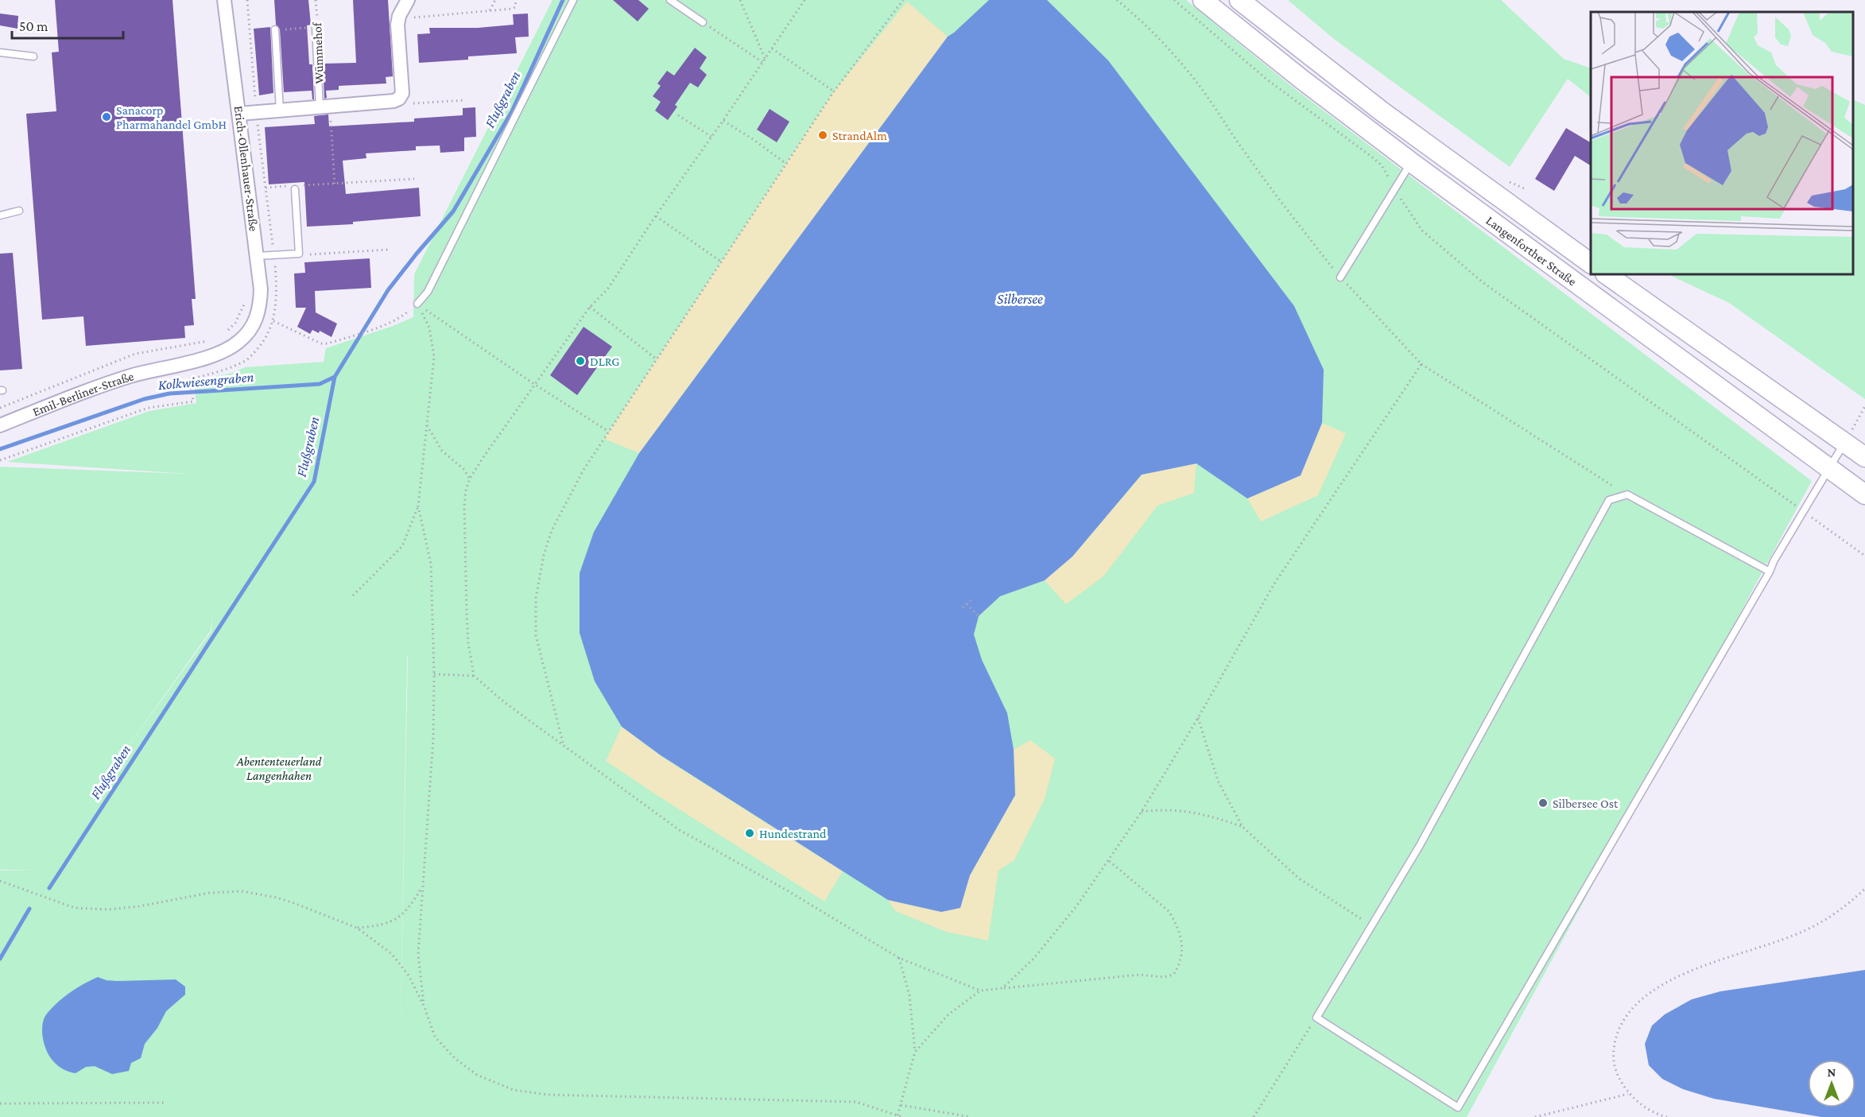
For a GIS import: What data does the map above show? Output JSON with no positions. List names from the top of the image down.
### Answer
{
  "streets": {
    "main road": ["Langenforther Straße"],
    "street": ["Erich-Ollenhauer-Straße", "Emil-Berliner-Straße"],
    "lane": ["Wümmehof"]
  },
  "crossings": [
    ["Erich-Ollenhauer-Straße", "Emil-Berliner-Straße"]
  ],
  "water": ["Flußgraben", "Silbersee", "Kolkwiesengraben"],
  "parks": ["Abententeuerland Langenhahen"],
  "places": [
    "Sanacorp Pharmahandel GmbH",
    "StrandAlm",
    "DLRG",
    "Silbersee Ost",
    "Hundestrand"
  ],
  "scale_bar": "50 m",
  "north": "top"
}
